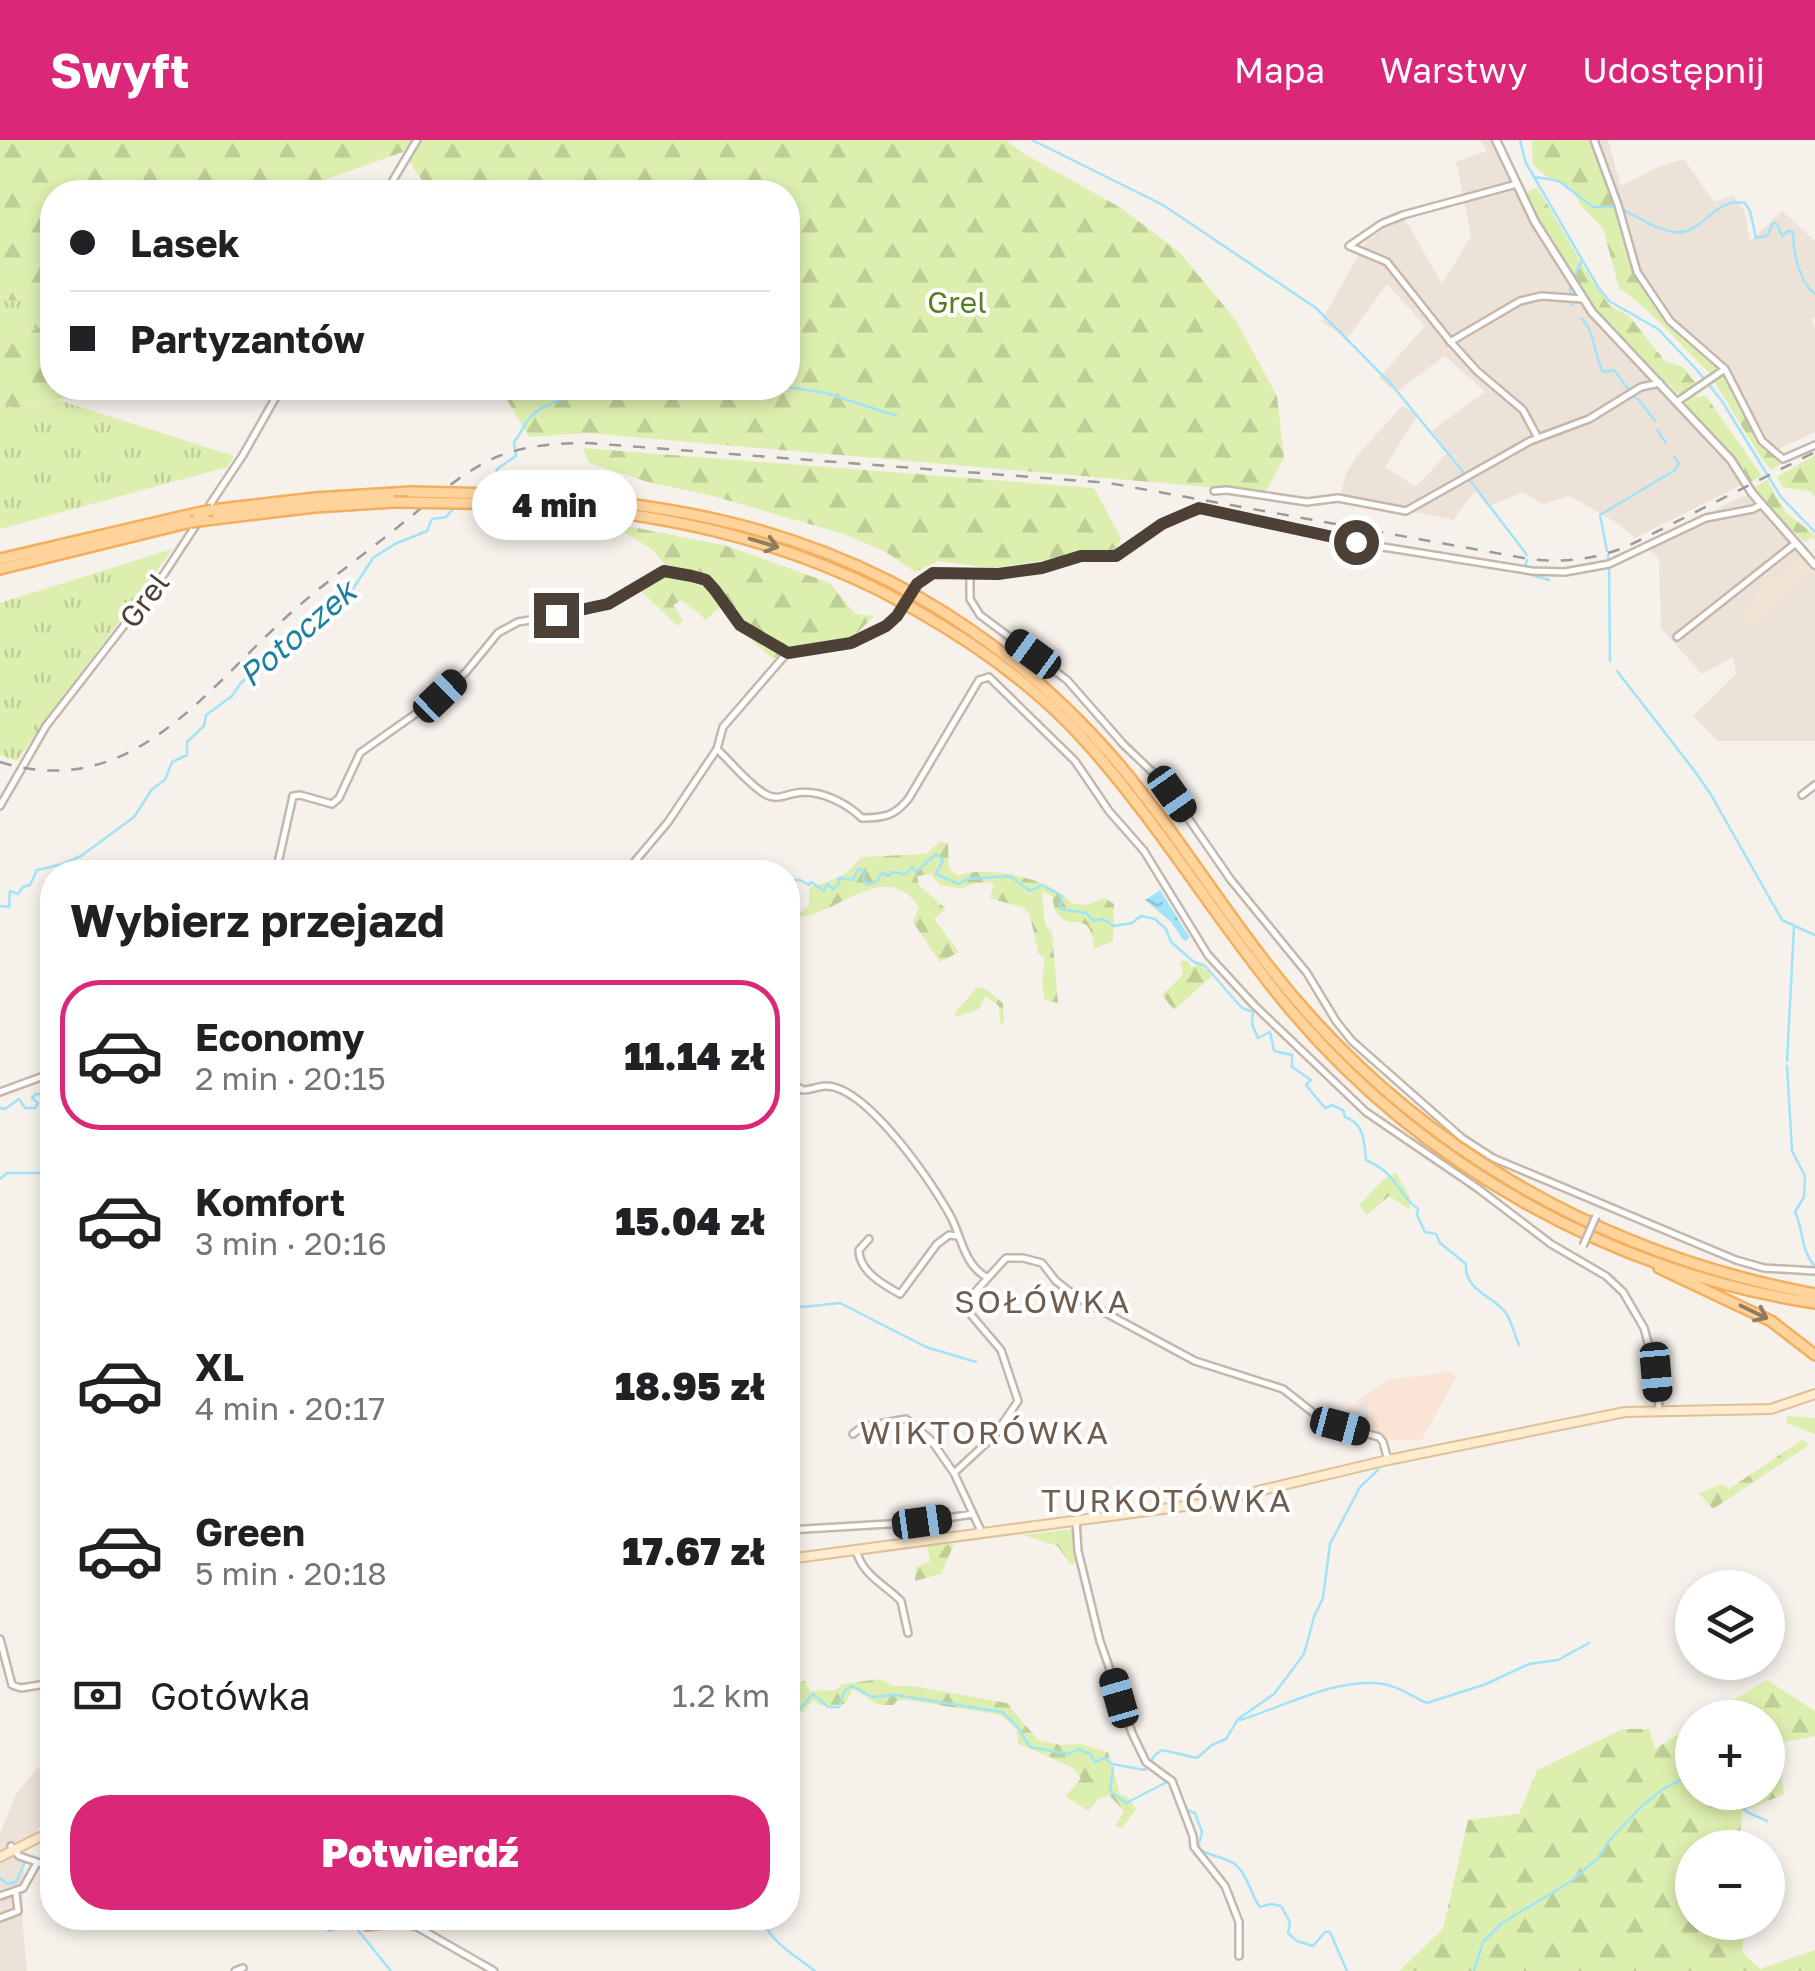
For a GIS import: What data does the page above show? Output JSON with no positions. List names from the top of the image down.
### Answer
{
  "streets": {
    "street": ["Grel"]
  },
  "districts": ["SOŁÓWKA", "WIKTORÓWKA", "TURKOTÓWKA"],
  "water": ["Potoczek"],
  "parks": ["Grel"],
  "page": {
    "header": "Swyft",
    "nav": ["Mapa", "Warstwy", "Udostępnij"],
    "banner": ["Lasek", "Partyzantów"],
    "bubble": "4 min",
    "heading": "Wybierz przejazd",
    "list": [
      {
        "name": "Economy",
        "note": "2 min · 20:15",
        "value": "11.14 zł"
      },
      {
        "name": "Komfort",
        "note": "3 min · 20:16",
        "value": "15.04 zł"
      },
      {
        "name": "XL",
        "note": "4 min · 20:17",
        "value": "18.95 zł"
      },
      {
        "name": "Green",
        "note": "5 min · 20:18",
        "value": "17.67 zł"
      }
    ],
    "map_buttons": ["+", "−"],
    "pay": ["Gotówka", "1.2 km"],
    "buttons": "Potwierdź"
  }
}
